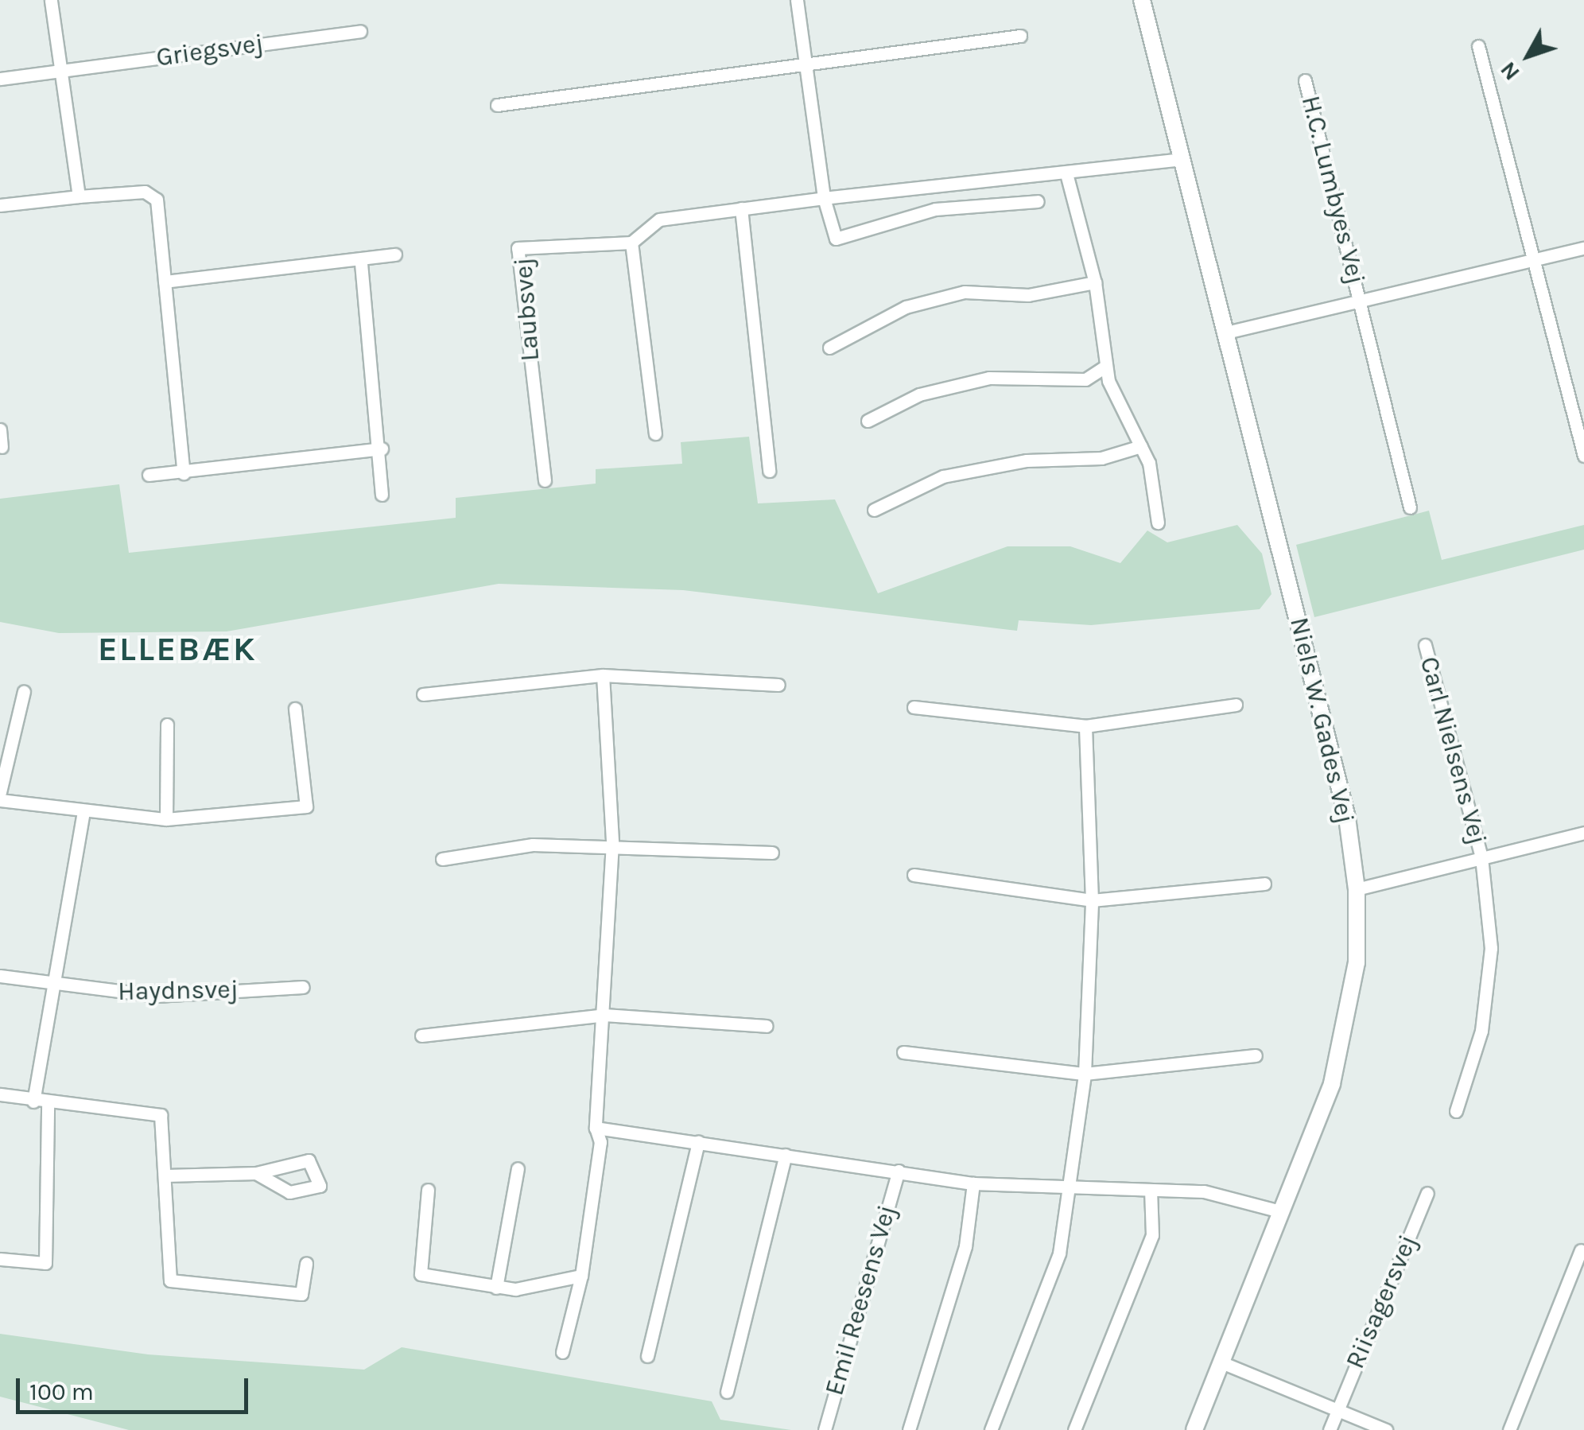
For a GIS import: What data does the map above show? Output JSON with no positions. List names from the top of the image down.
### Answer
{
  "streets": {
    "street": [
      "Griegsvej",
      "H.C. Lumbyes Vej",
      "Laubsvej",
      "Niels W. Gades Vej",
      "Carl Nielsens Vej",
      "Haydnsvej",
      "Emil Reesens Vej",
      "Riisagersvej"
    ]
  },
  "crossings": [
    ["H.C. Lumbyes Vej", "Niels W. Gades Vej"],
    ["Niels W. Gades Vej", "Carl Nielsens Vej"],
    ["Niels W. Gades Vej", "Emil Reesens Vej"]
  ],
  "districts": ["ELLEBÆK"],
  "scale_bar": "100 m",
  "north": "bottom left"
}
